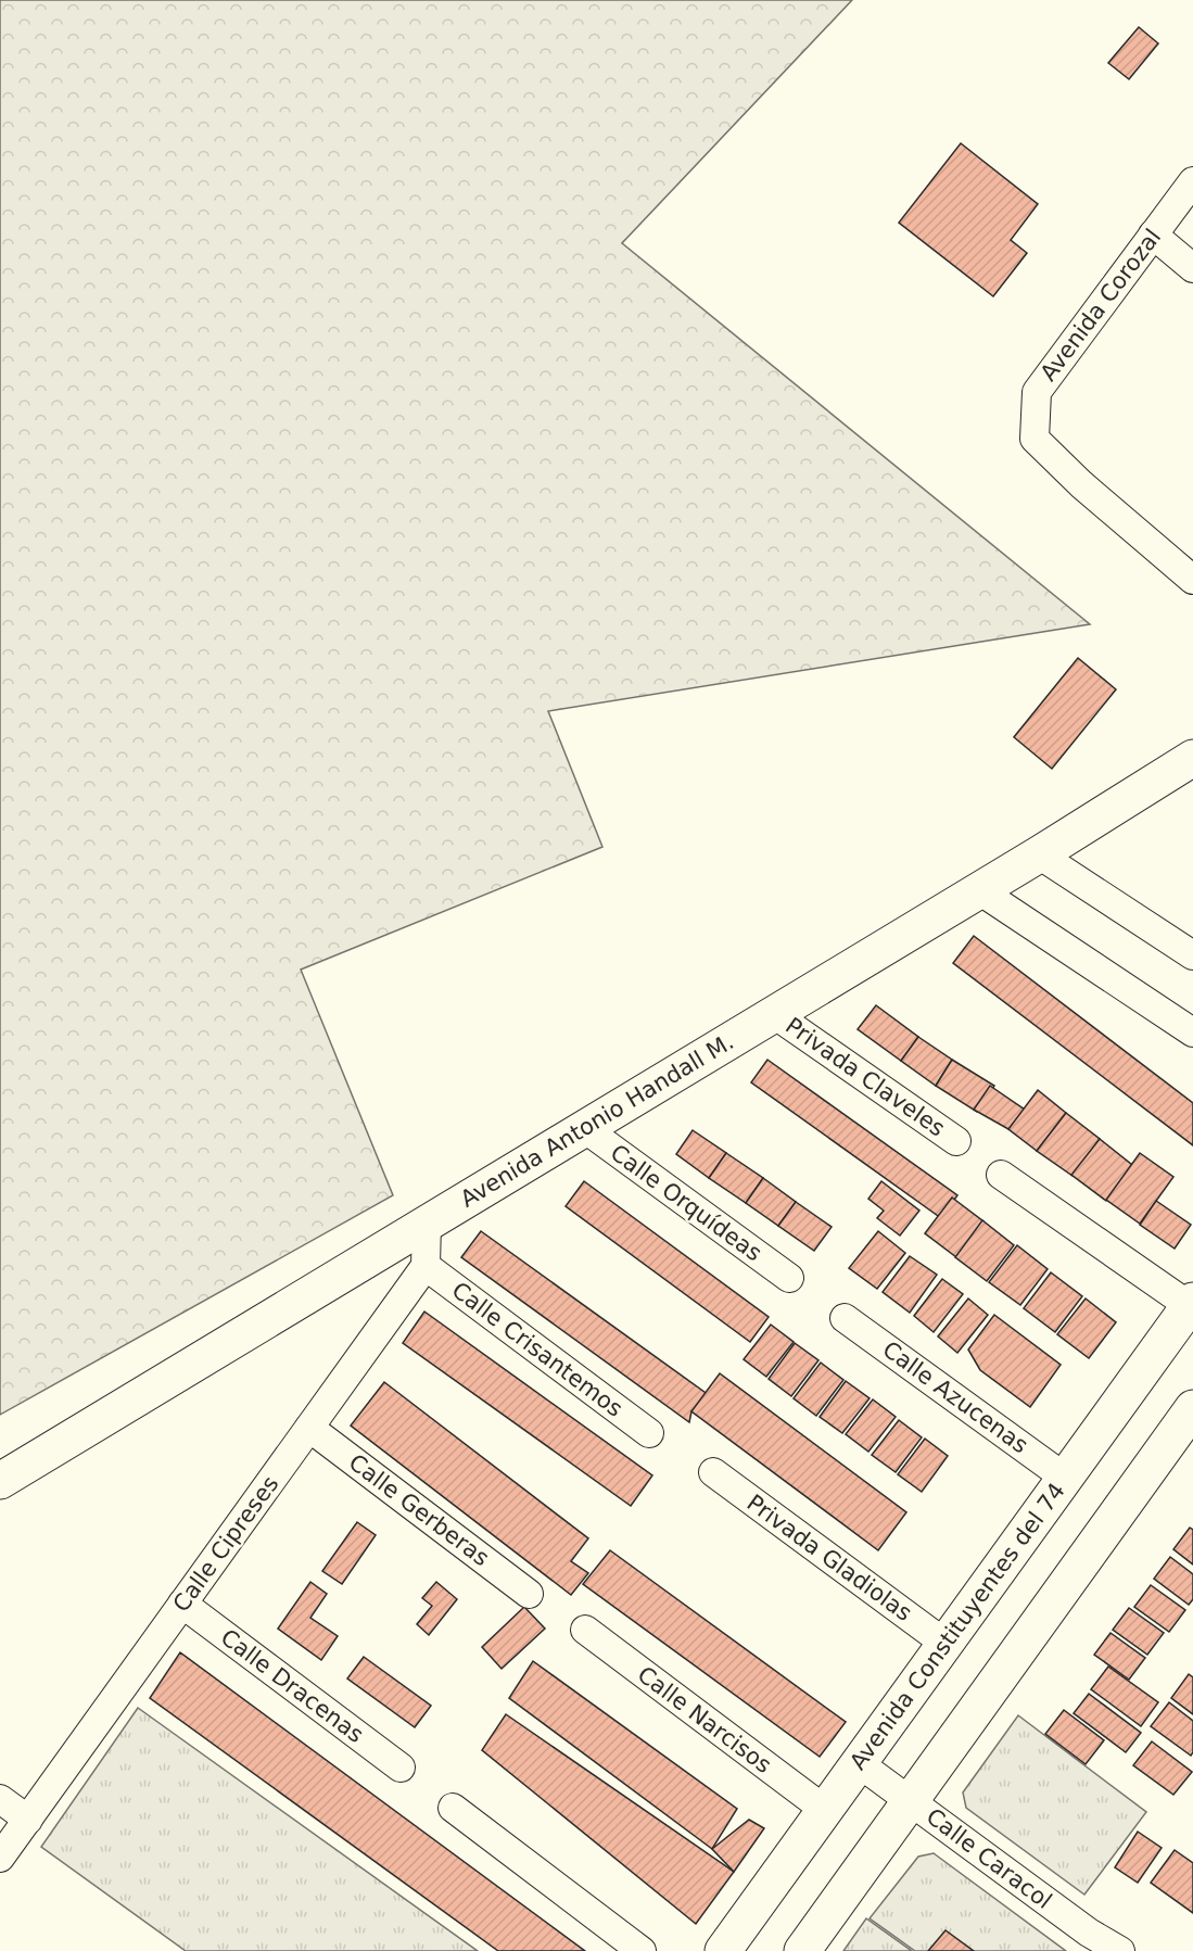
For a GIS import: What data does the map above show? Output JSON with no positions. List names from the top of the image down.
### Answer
{
  "streets": {
    "main road": ["Avenida Antonio Handall M.", "Avenida Constituyentes del 74"],
    "street": [
      "Avenida Corozal",
      "Privada Claveles",
      "Calle Orquídeas",
      "Calle Crisantemos",
      "Calle Azucenas",
      "Calle Gerberas",
      "Calle Cipreses",
      "Privada Gladiolas",
      "Calle Dracenas",
      "Calle Narcisos",
      "Calle Caracol"
    ]
  },
  "crossings": [
    ["Privada Claveles", "Avenida Antonio Handall M."],
    ["Avenida Antonio Handall M.", "Calle Orquídeas"],
    ["Calle Crisantemos", "Calle Cipreses"],
    ["Calle Azucenas", "Avenida Constituyentes del 74"],
    ["Calle Gerberas", "Calle Cipreses"],
    ["Calle Cipreses", "Calle Dracenas"],
    ["Privada Gladiolas", "Avenida Constituyentes del 74"],
    ["Avenida Constituyentes del 74", "Calle Narcisos"],
    ["Avenida Constituyentes del 74", "Calle Caracol"]
  ]
}
